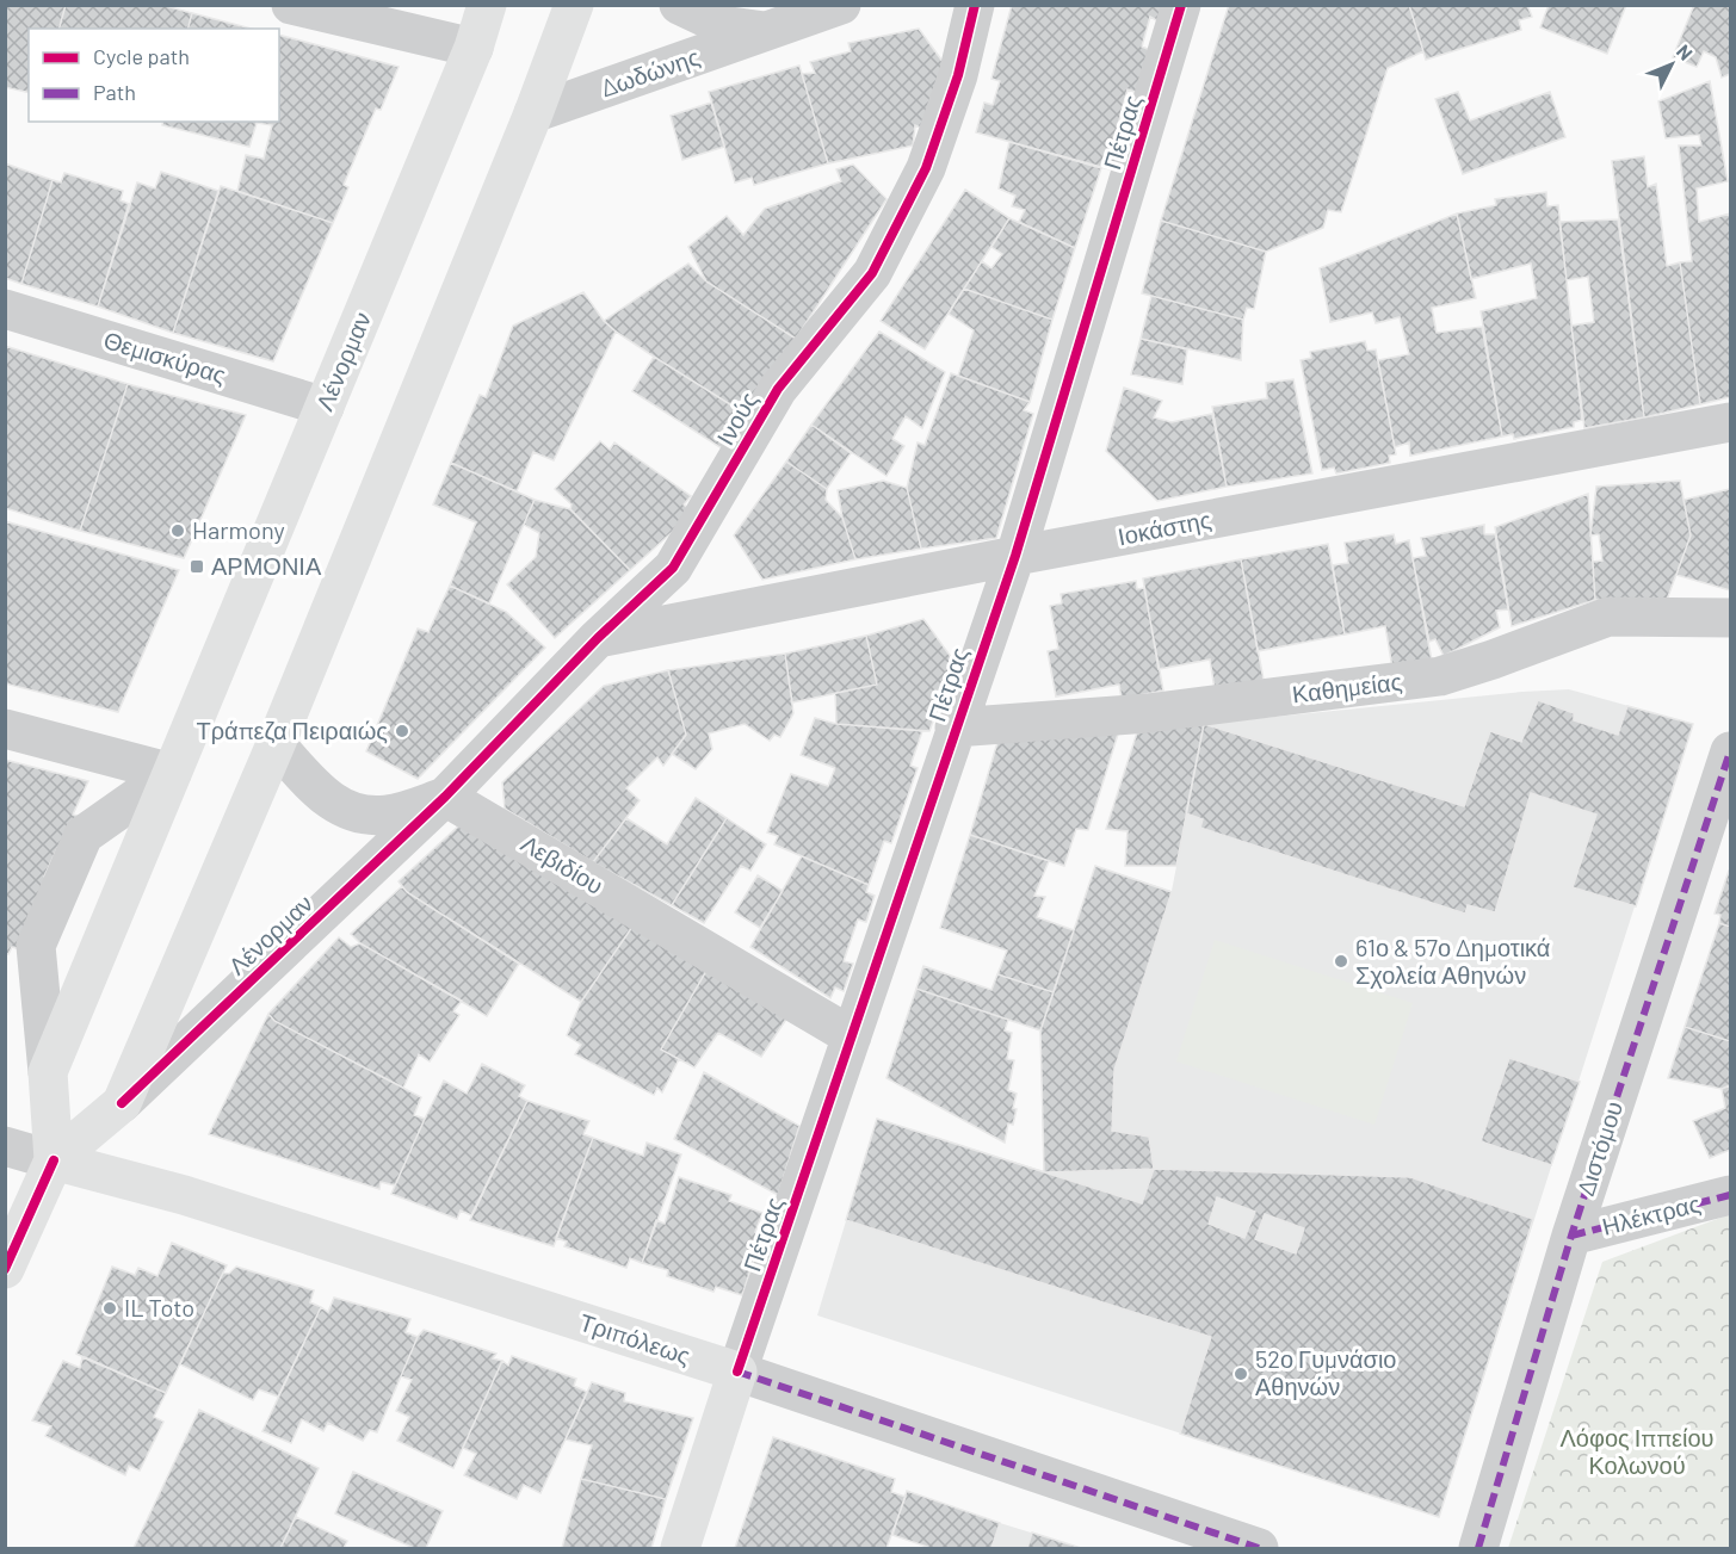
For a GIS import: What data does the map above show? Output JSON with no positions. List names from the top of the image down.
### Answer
{
  "streets": {
    "main road": ["Πέτρας", "Λένορμαν", "Τριπόλεως"],
    "street": [
      "Δωδώνης",
      "Θεμισκύρας",
      "Ινούς",
      "Ιοκάστης",
      "Καθημείας",
      "Λεβιδίου",
      "Διστόμου",
      "Ηλέκτρας"
    ]
  },
  "crossings": [
    ["Δωδώνης", "Λένορμαν"],
    ["Πέτρας", "Ιοκάστης"],
    ["Πέτρας", "Καθημείας"],
    ["Πέτρας", "Λεβιδίου"],
    ["Πέτρας", "Τριπόλεως"],
    ["Θεμισκύρας", "Λένορμαν"],
    ["Λένορμαν", "Ινούς"],
    ["Λένορμαν", "Λεβιδίου"],
    ["Λένορμαν", "Τριπόλεως"],
    ["Ινούς", "Ιοκάστης"],
    ["Ινούς", "Λεβιδίου"],
    ["Διστόμου", "Ηλέκτρας"]
  ],
  "parks": ["Λόφος Ιππείου Κολωνού"],
  "places": {
    "other": [
      "Harmony",
      "Τράπεζα Πειραιώς",
      "61ο & 57ο Δημοτικά Σχολεία Αθηνών",
      "IL Toto",
      "52ο Γυμνάσιο Αθηνών"
    ],
    "transit": ["ΑΡΜΟΝΙΑ"]
  },
  "legend": ["Cycle path", "Path"],
  "north": "top right"
}
